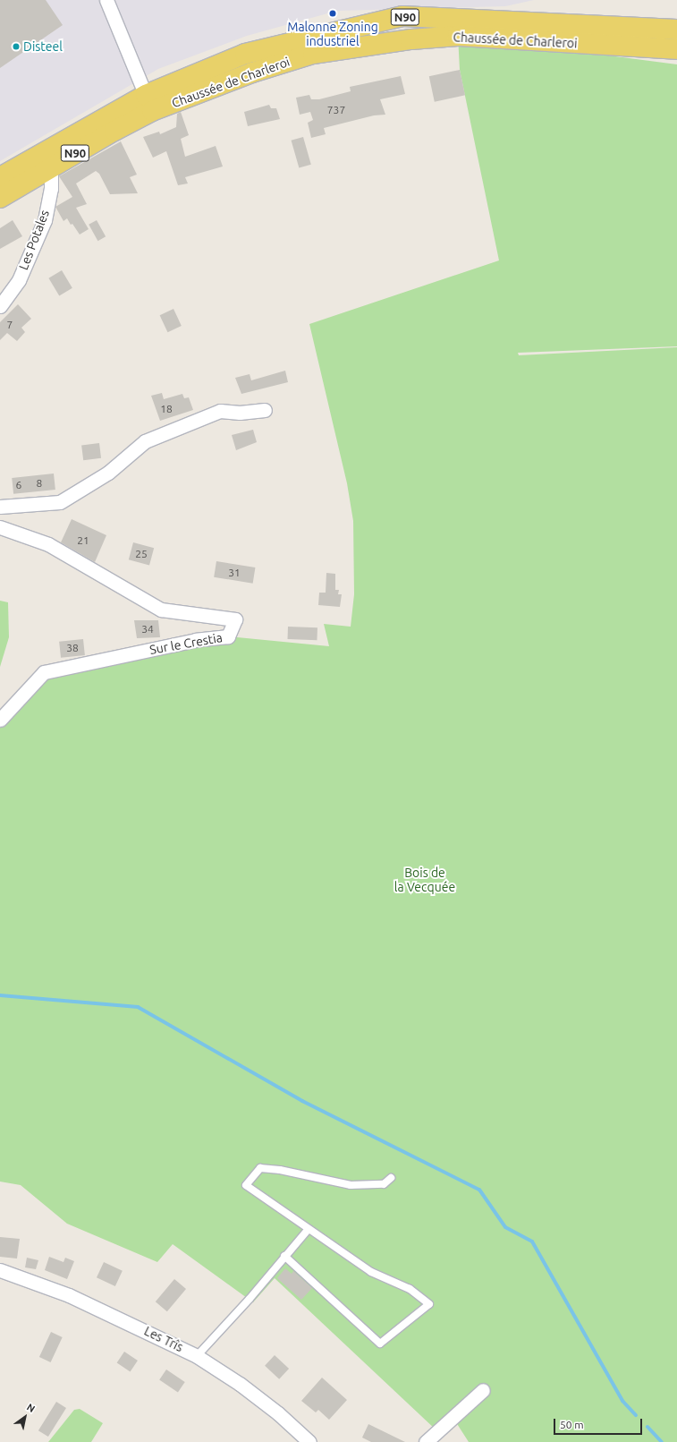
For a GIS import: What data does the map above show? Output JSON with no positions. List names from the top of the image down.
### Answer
{
  "streets": {
    "main road": ["N90", "Chaussée de Charleroi"],
    "street": ["Les Potales", "Sur le Crestia", "Les Trîs"]
  },
  "crossings": [
    ["Chaussée de Charleroi", "Les Potales"]
  ],
  "parks": ["Bois de la Vecquée"],
  "places": ["Malonne Zoning industriel", "Disteel"],
  "house_numbers": [
    "737",
    "7",
    "18",
    "8",
    "6",
    "21",
    "25",
    "31",
    "34",
    "38"
  ],
  "scale_bar": "50 m",
  "north": "top right"
}
